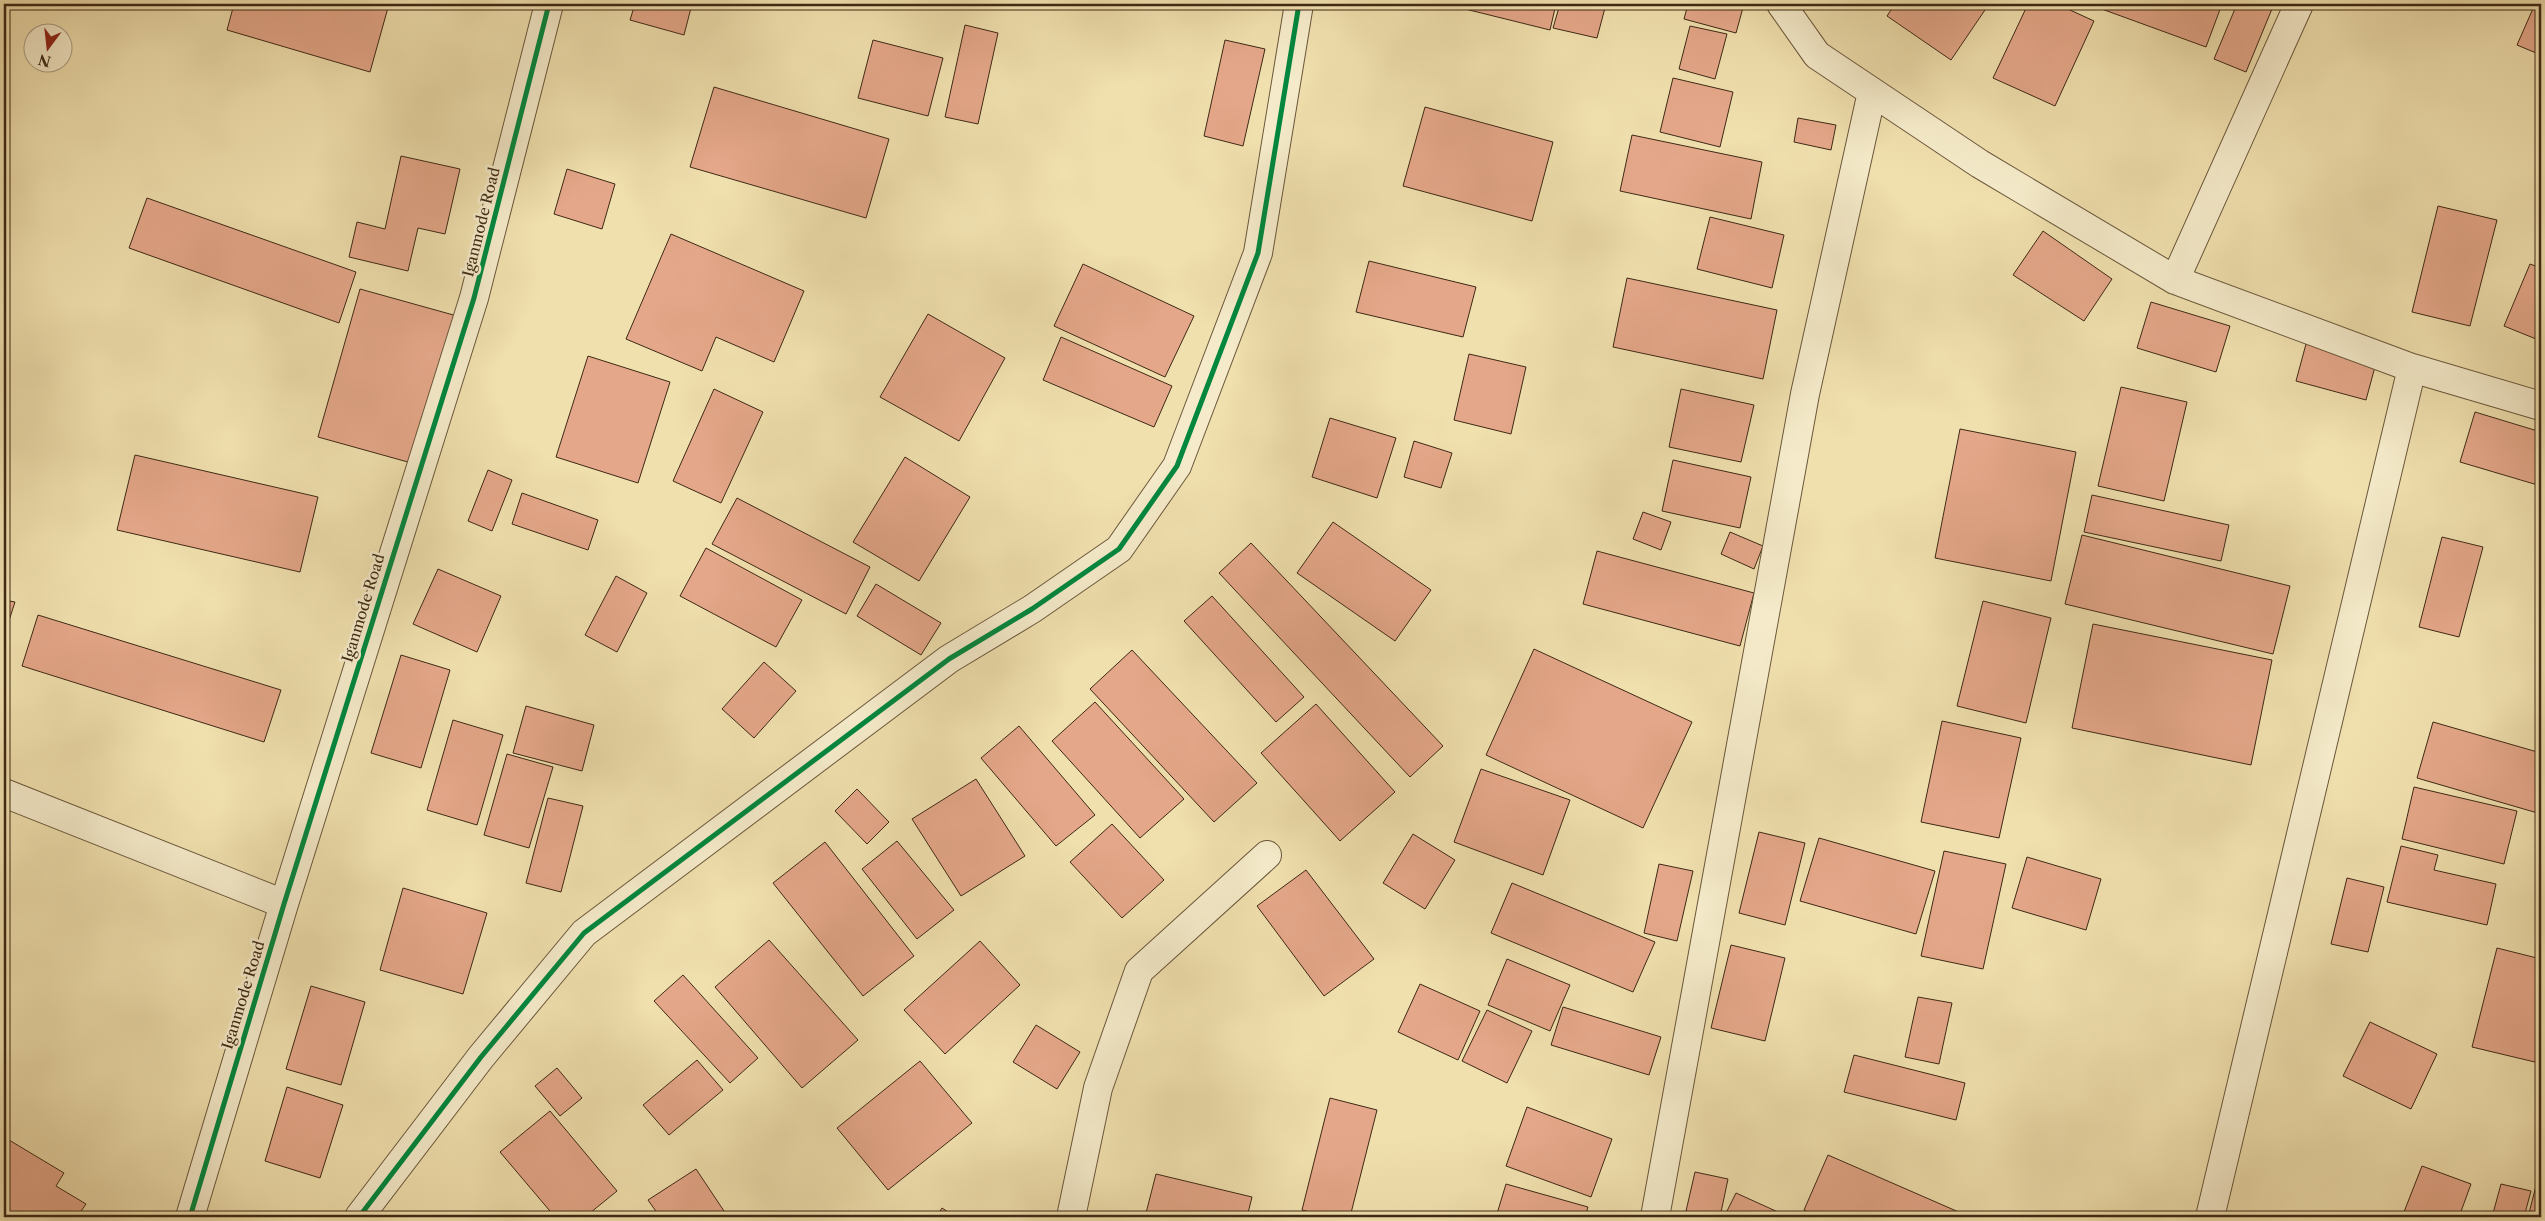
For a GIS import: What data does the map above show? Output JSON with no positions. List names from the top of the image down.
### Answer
{
  "streets": {
    "street": ["Iganmode Road"]
  },
  "north": "bottom"
}
